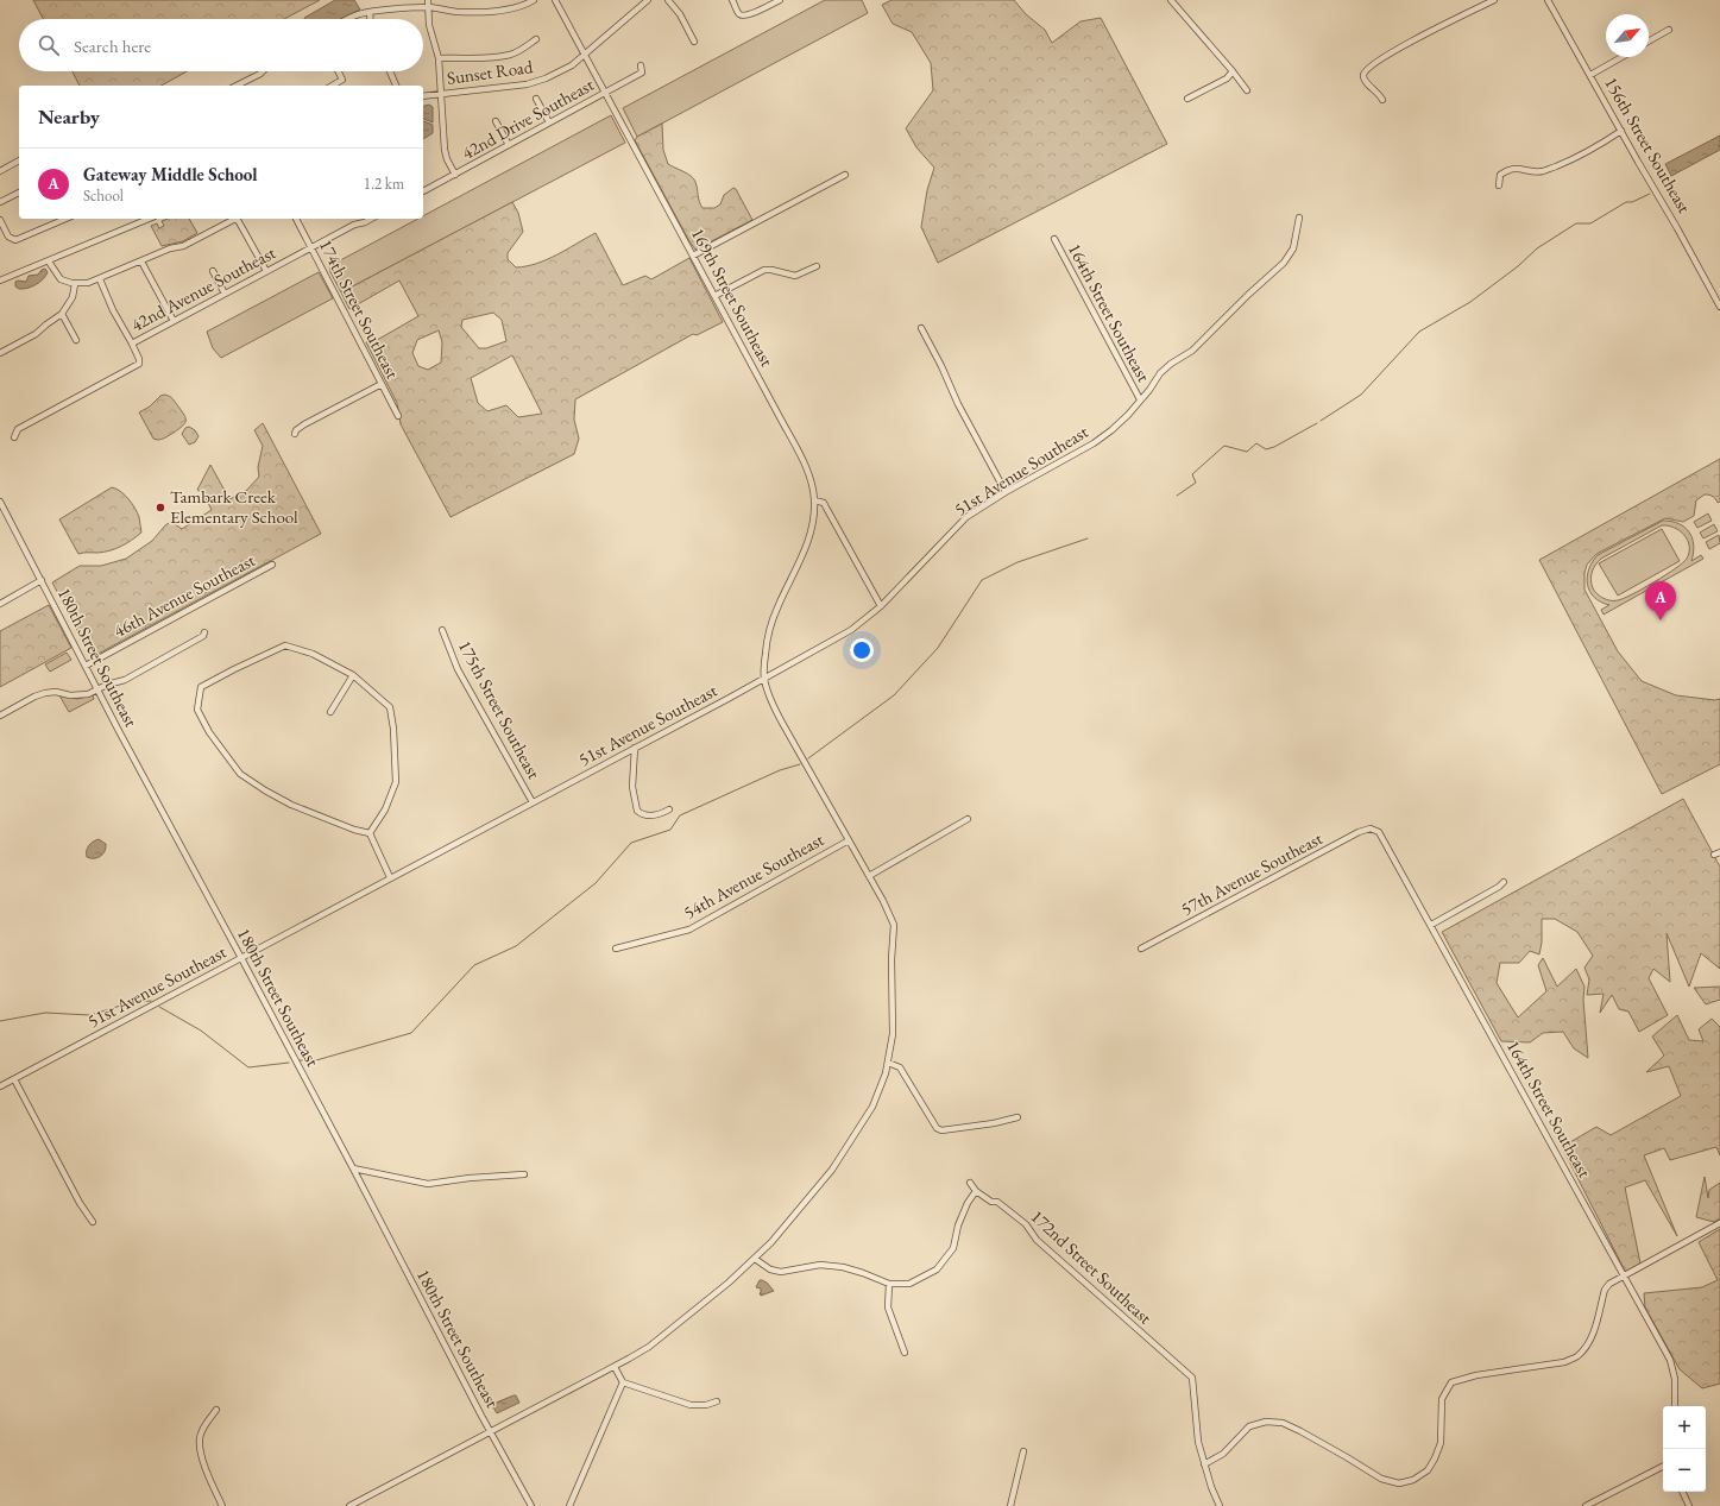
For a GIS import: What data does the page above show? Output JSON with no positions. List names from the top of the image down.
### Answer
{
  "streets": {
    "street": [
      "Sunset Road",
      "42nd Drive Southeast",
      "156th Street Southeast",
      "42nd Avenue Southeast",
      "169th Street Southeast",
      "174th Street Southeast",
      "164th Street Southeast",
      "51st Avenue Southeast",
      "46th Avenue Southeast",
      "180th Street Southeast",
      "175th Street Southeast",
      "57th Avenue Southeast",
      "54th Avenue Southeast",
      "172nd Street Southeast"
    ]
  },
  "crossings": [
    ["Sunset Road", "169th Street Southeast"],
    ["42nd Drive Southeast", "169th Street Southeast"],
    ["42nd Avenue Southeast", "174th Street Southeast"],
    ["169th Street Southeast", "51st Avenue Southeast"],
    ["164th Street Southeast", "51st Avenue Southeast"],
    ["164th Street Southeast", "57th Avenue Southeast"],
    ["51st Avenue Southeast", "180th Street Southeast"],
    ["51st Avenue Southeast", "175th Street Southeast"],
    ["46th Avenue Southeast", "180th Street Southeast"]
  ],
  "places": ["Tambark Creek Elementary School"],
  "north": "top right",
  "page": {
    "search": "Search here",
    "heading": "Nearby",
    "list": [
      {
        "mark": "A",
        "name": "Gateway Middle School",
        "note": "School",
        "value": "1.2 km"
      }
    ],
    "pins": "A",
    "map_buttons": ["+", "−"]
  }
}
